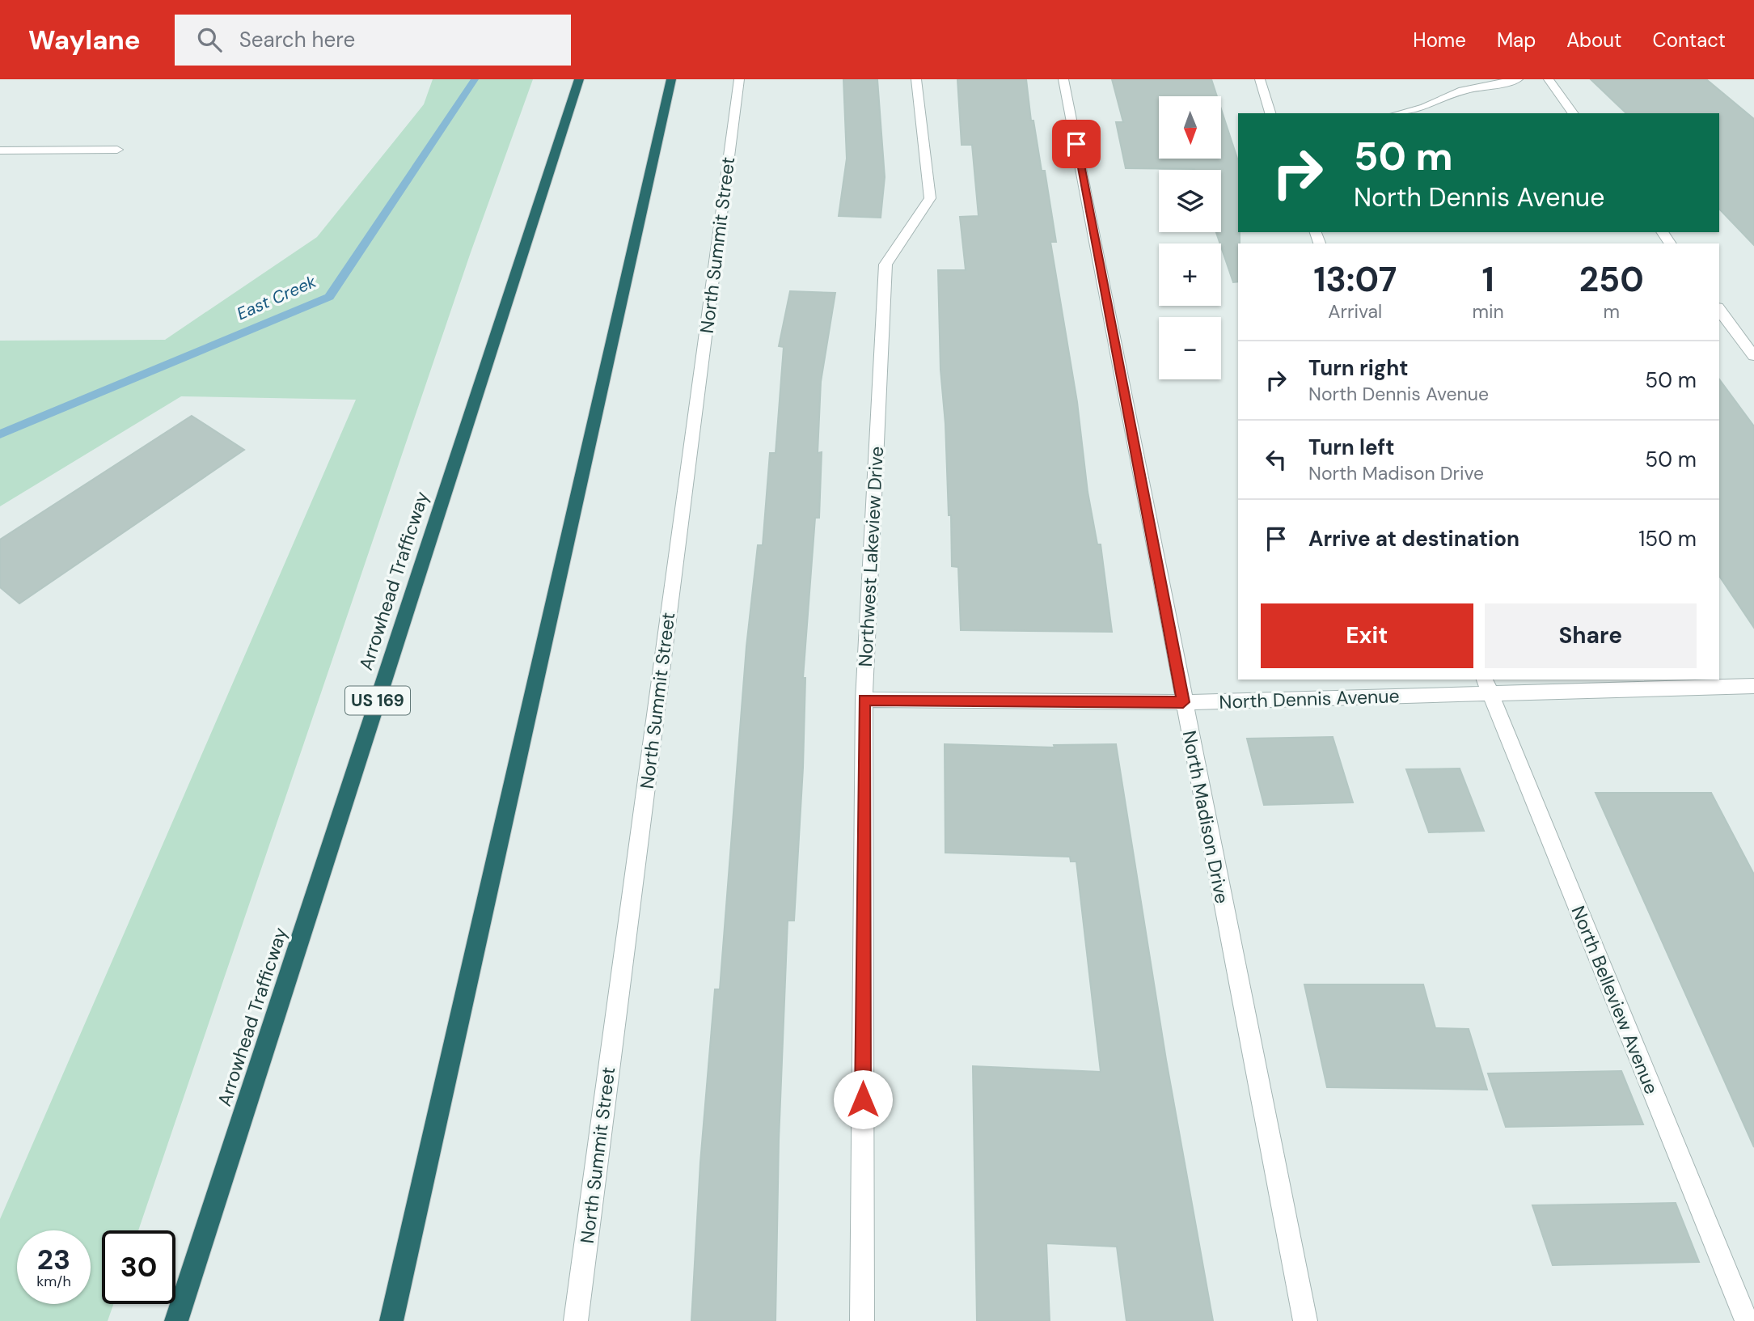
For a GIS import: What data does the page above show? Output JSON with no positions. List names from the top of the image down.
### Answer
{
  "streets": {
    "highway": ["Arrowhead Trafficway", "US 169"],
    "street": [
      "North Summit Street",
      "Northwest Lakeview Drive",
      "North Dennis Avenue",
      "North Madison Drive",
      "North Belleview Avenue"
    ]
  },
  "crossings": [
    ["Northwest Lakeview Drive", "North Dennis Avenue"],
    ["North Dennis Avenue", "North Madison Drive"],
    ["North Dennis Avenue", "North Belleview Avenue"]
  ],
  "water": ["East Creek"],
  "north": "bottom",
  "page": {
    "header": "Waylane",
    "search": "Search here",
    "nav": [
      "Home",
      "Map",
      "About",
      "Contact"
    ],
    "map_buttons": ["+", "−"],
    "turn": ["50 m", "North Dennis Avenue"],
    "eta": [
      "13:07",
      "Arrival",
      "1",
      "min",
      "250",
      "m"
    ],
    "list": [
      {
        "name": "Turn right",
        "note": "North Dennis Avenue",
        "value": "50 m"
      },
      {
        "name": "Turn left",
        "note": "North Madison Drive",
        "value": "50 m"
      },
      {
        "name": "Arrive at destination",
        "value": "150 m"
      }
    ],
    "buttons": ["Exit", "Share"],
    "speed": "23 km/h",
    "limit": "30"
  }
}
